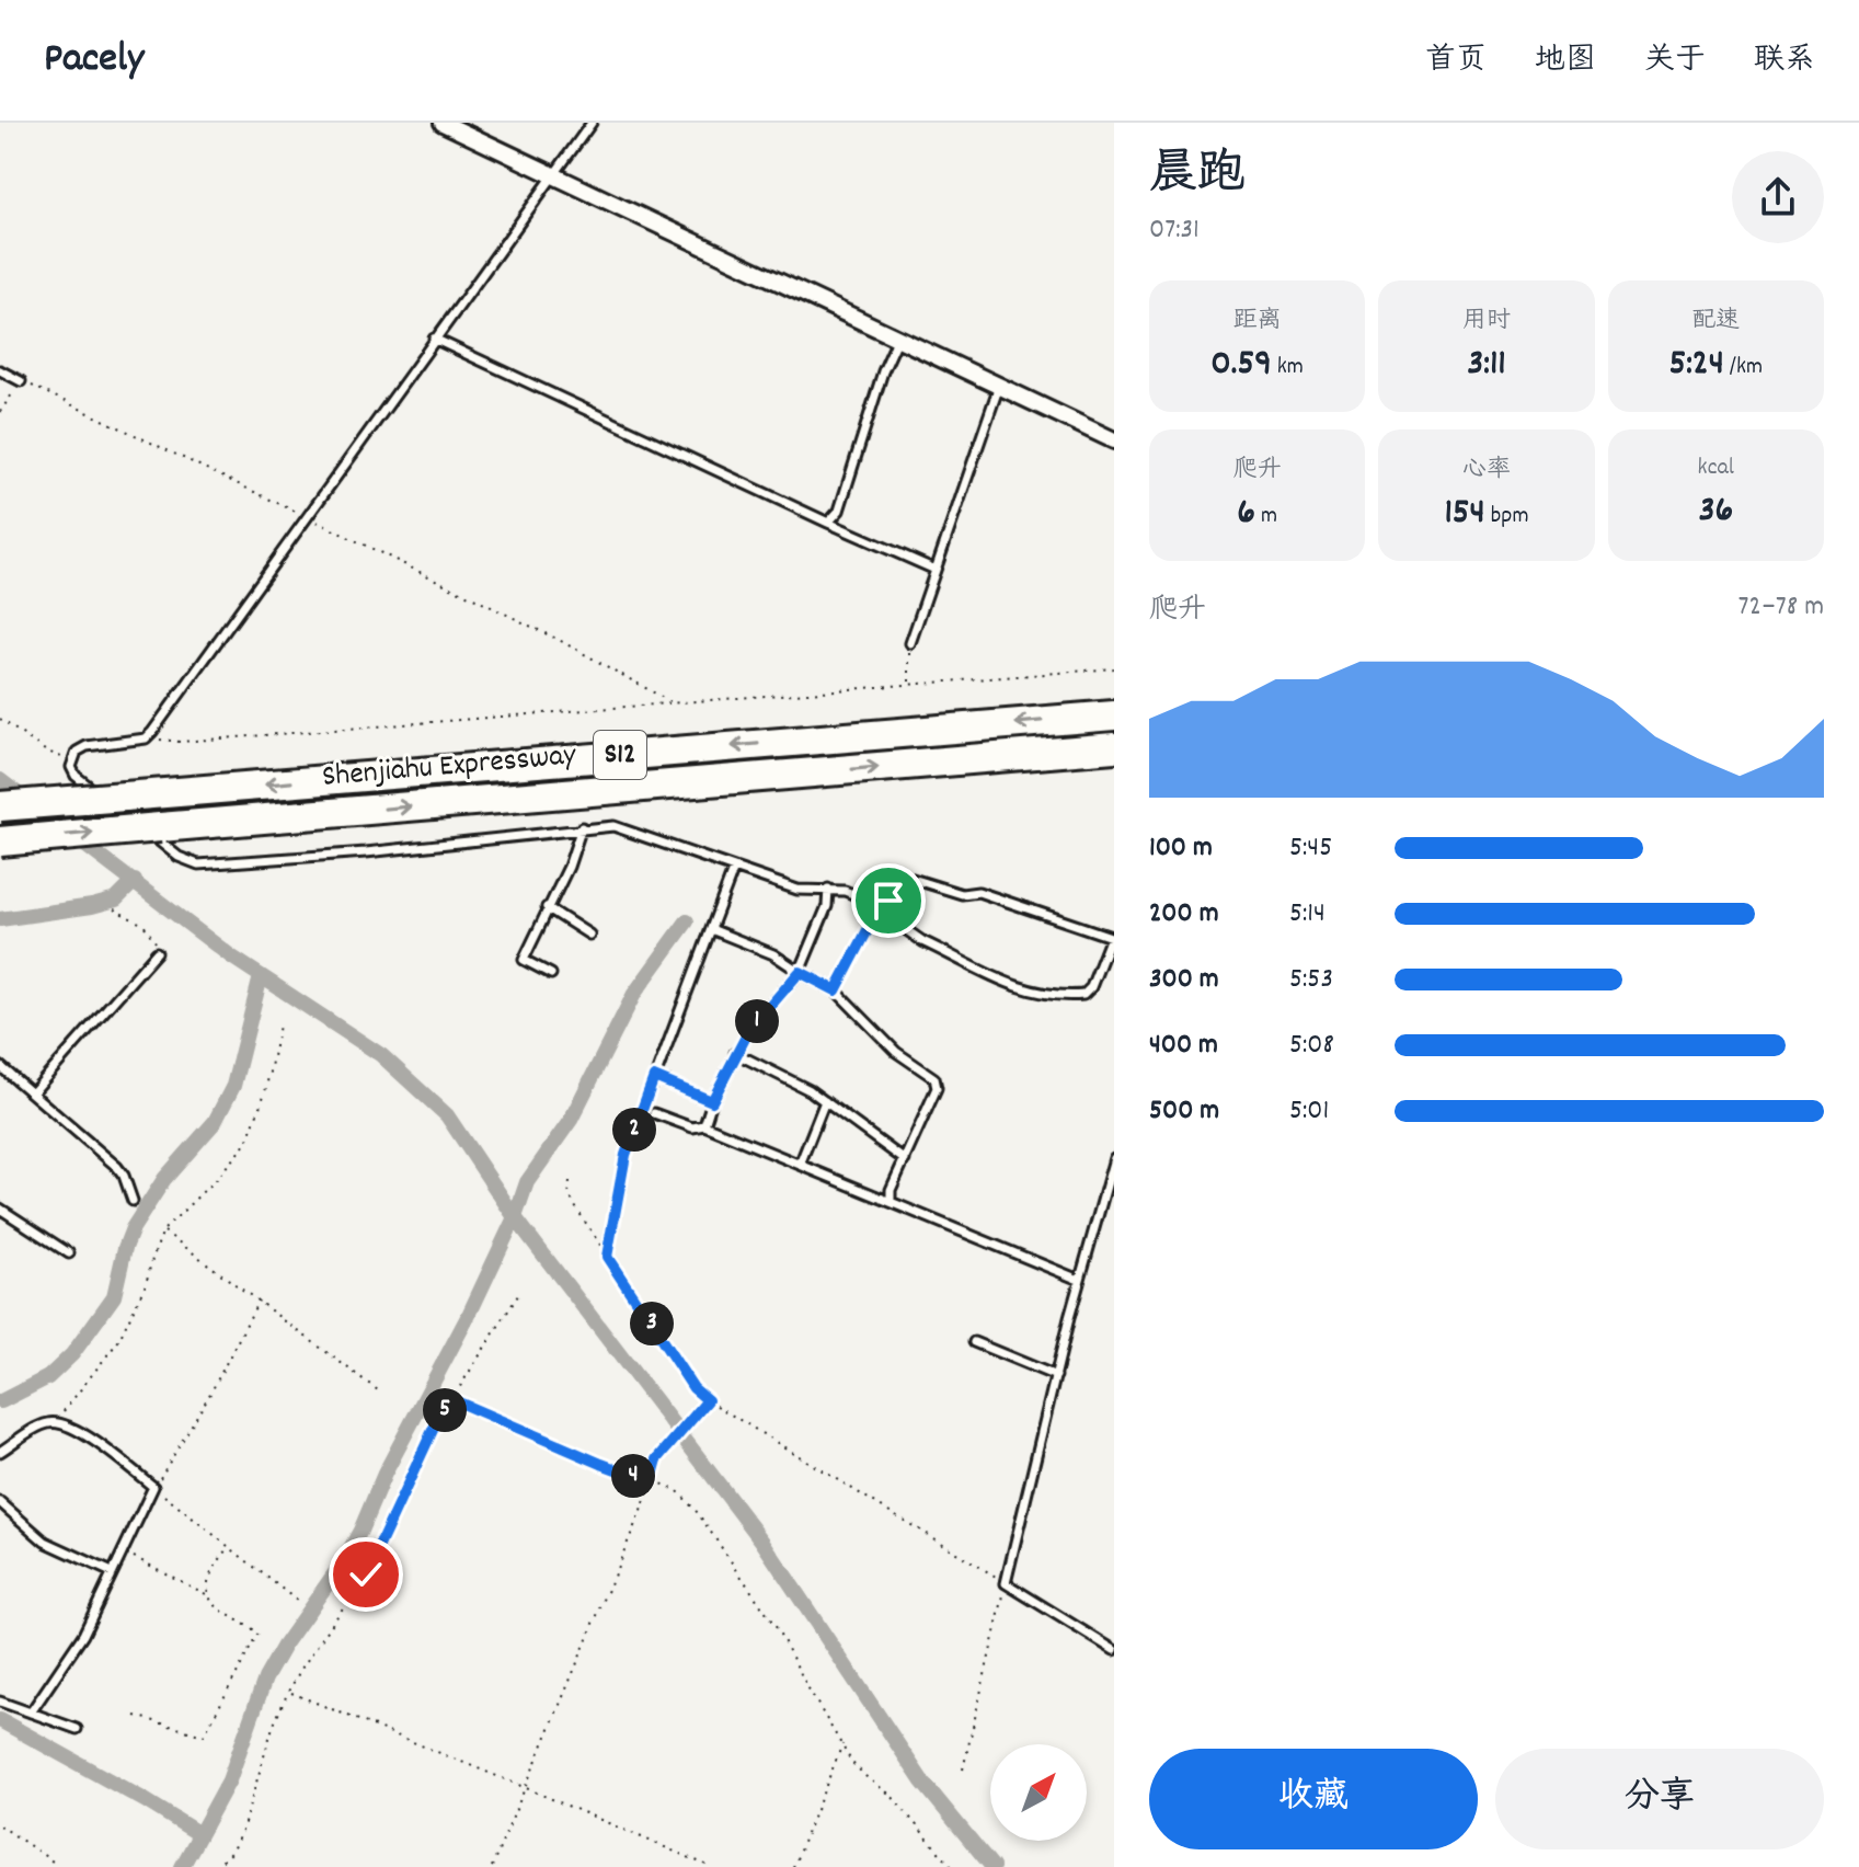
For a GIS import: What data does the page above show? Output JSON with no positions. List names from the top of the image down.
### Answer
{
  "streets": {
    "highway": ["S12", "Shenjiahu Expressway"]
  },
  "north": "top right",
  "page": {
    "header": "Pacely",
    "nav": [
      "首页",
      "地图",
      "关于",
      "联系"
    ],
    "heading": ["晨跑", "07:31"],
    "stats": [
      ["距离", "0.59 km"],
      ["用时", "3:11"],
      ["配速", "5:24 /km"],
      ["爬升", "6 m"],
      ["心率", "154 bpm"],
      ["kcal", "36"]
    ],
    "chart": ["爬升", "72–78 m"],
    "list": [
      {
        "name": "100 m",
        "note": "5:45"
      },
      {
        "name": "200 m",
        "note": "5:14"
      },
      {
        "name": "300 m",
        "note": "5:53"
      },
      {
        "name": "400 m",
        "note": "5:08"
      },
      {
        "name": "500 m",
        "note": "5:01"
      }
    ],
    "pins": [
      "1",
      "2",
      "3",
      "5",
      "4"
    ],
    "buttons": ["收藏", "分享"]
  }
}
